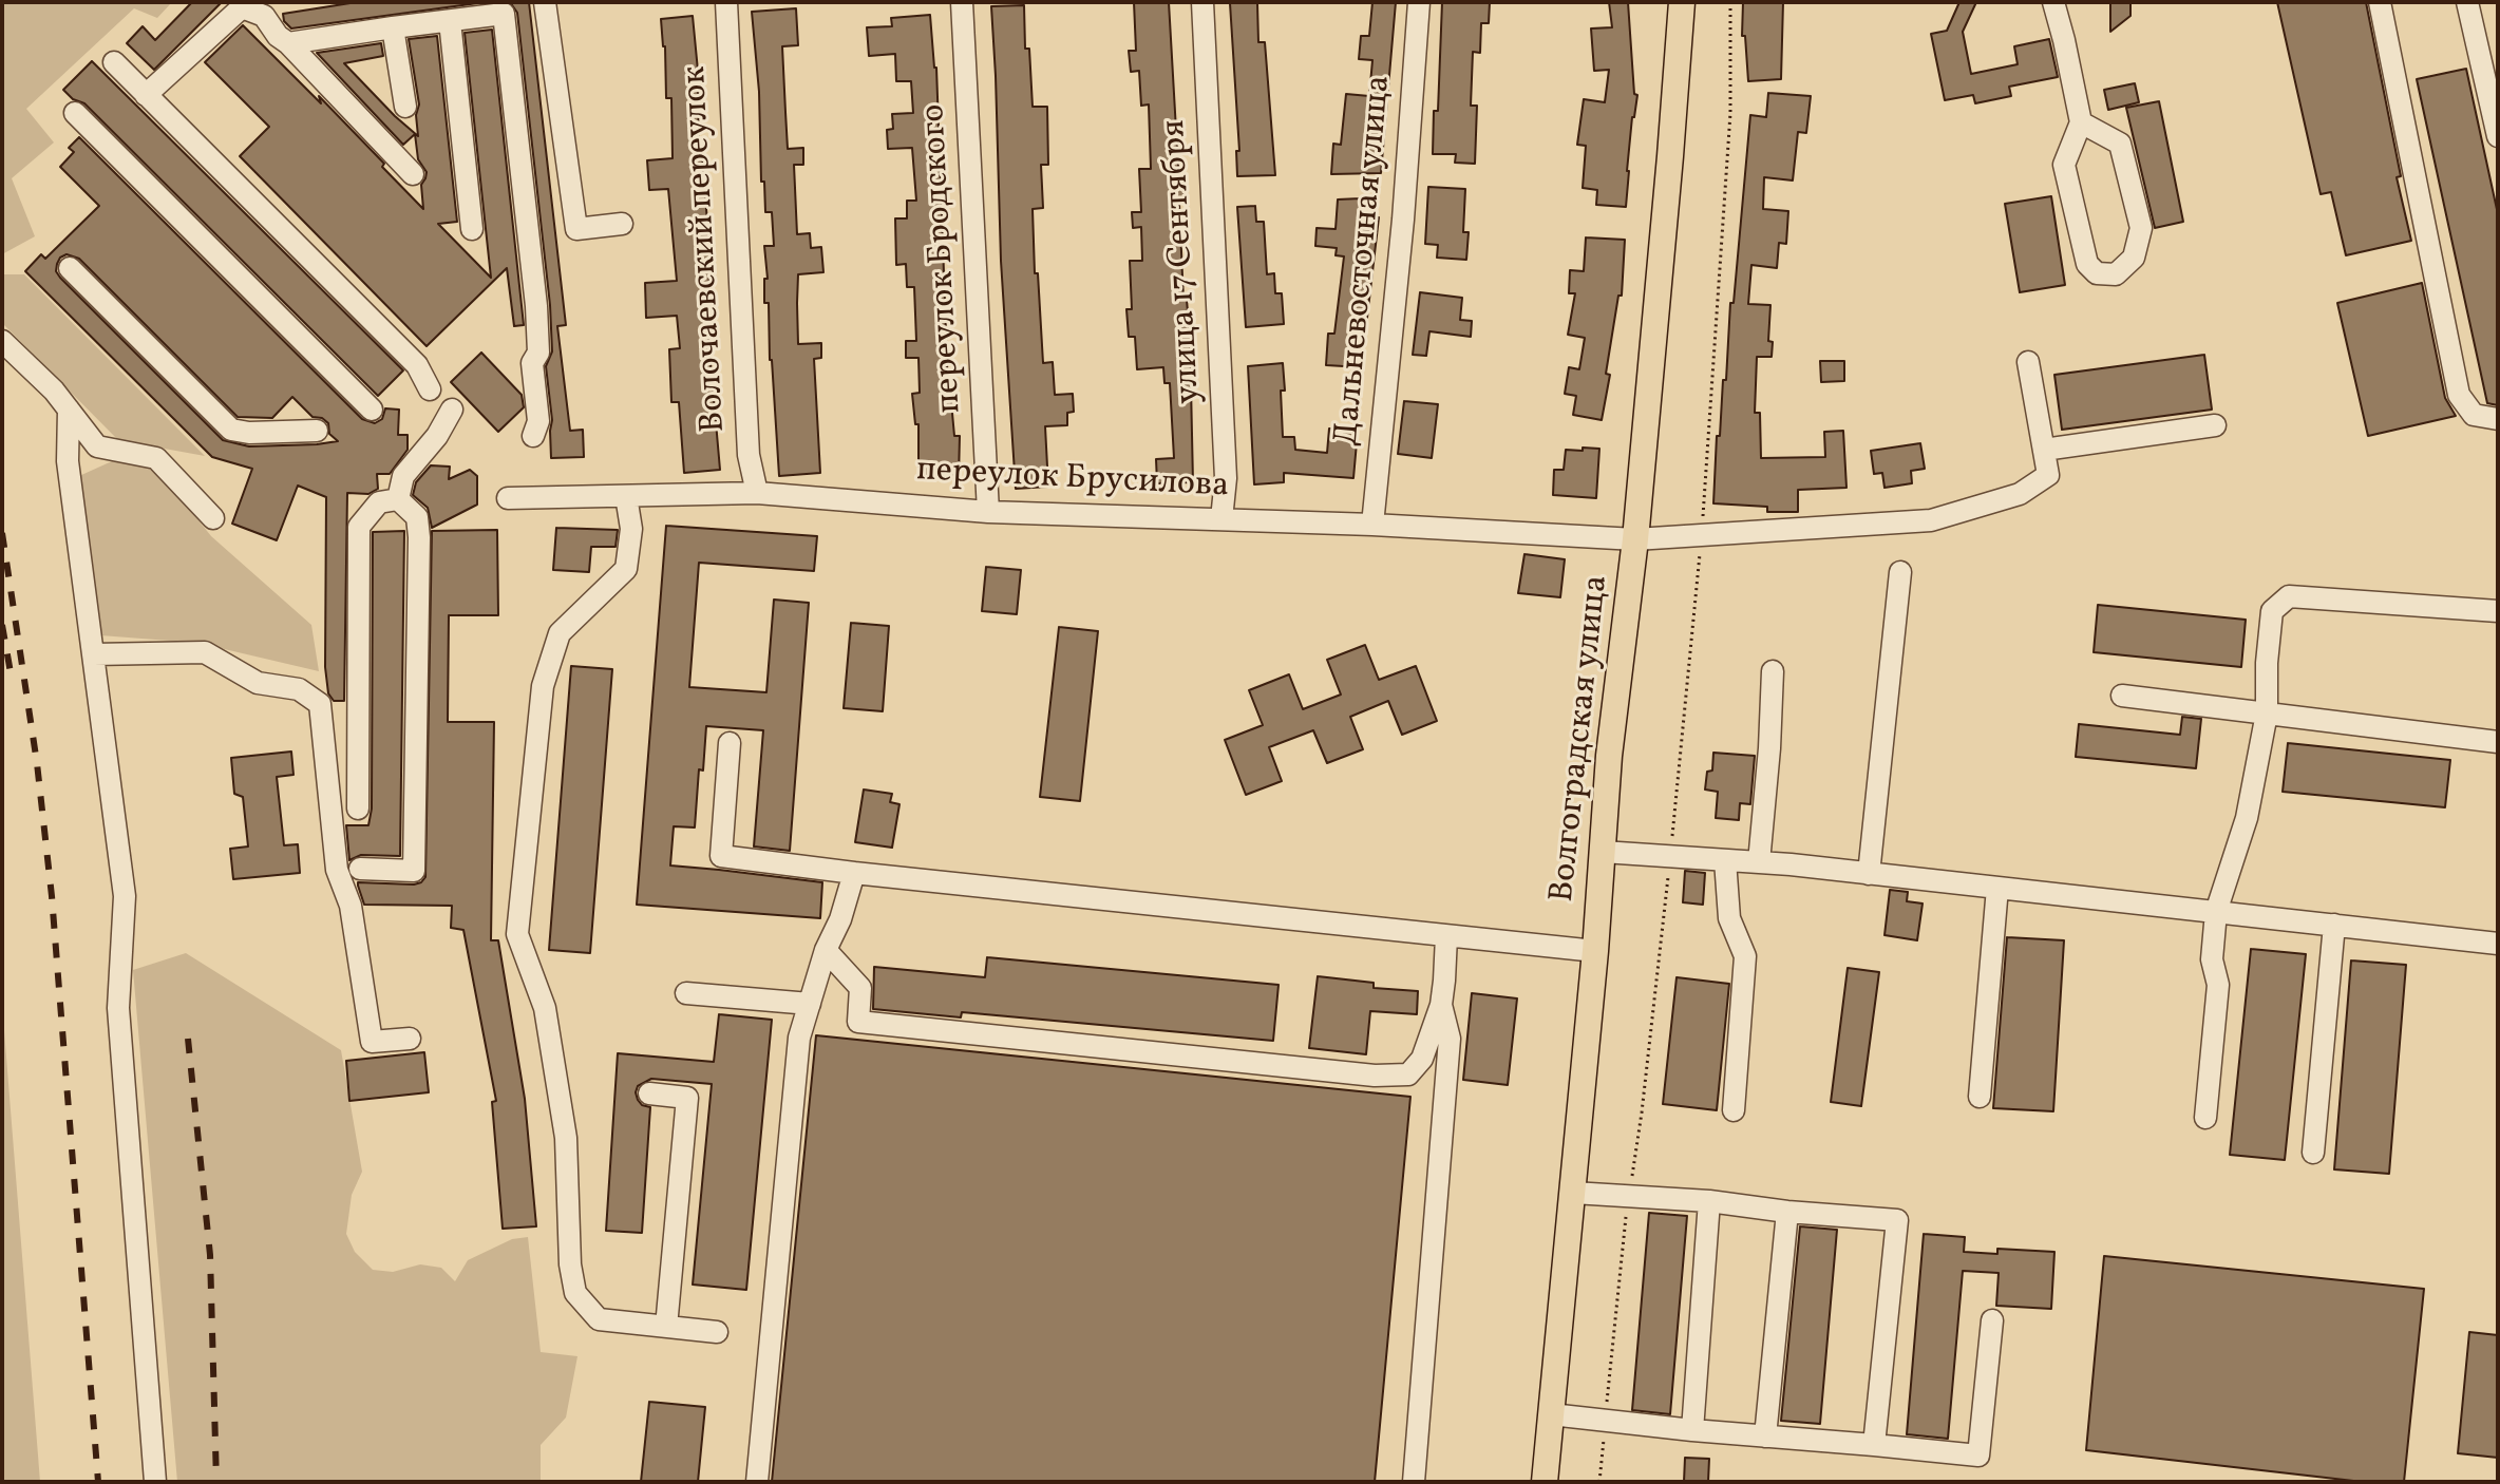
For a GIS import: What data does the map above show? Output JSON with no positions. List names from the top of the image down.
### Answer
{
  "streets": {
    "main road": ["Волгоградская улица"],
    "street": [
      "Волочаевский переулок",
      "переулок Бродского",
      "Дальневосточная улица",
      "улица 17 Сентября",
      "переулок Брусилова"
    ]
  },
  "crossings": [
    ["Волочаевский переулок", "переулок Брусилова"],
    ["переулок Бродского", "переулок Брусилова"],
    ["Дальневосточная улица", "переулок Брусилова"],
    ["улица 17 Сентября", "переулок Брусилова"],
    ["переулок Брусилова", "Волгоградская улица"]
  ]
}
